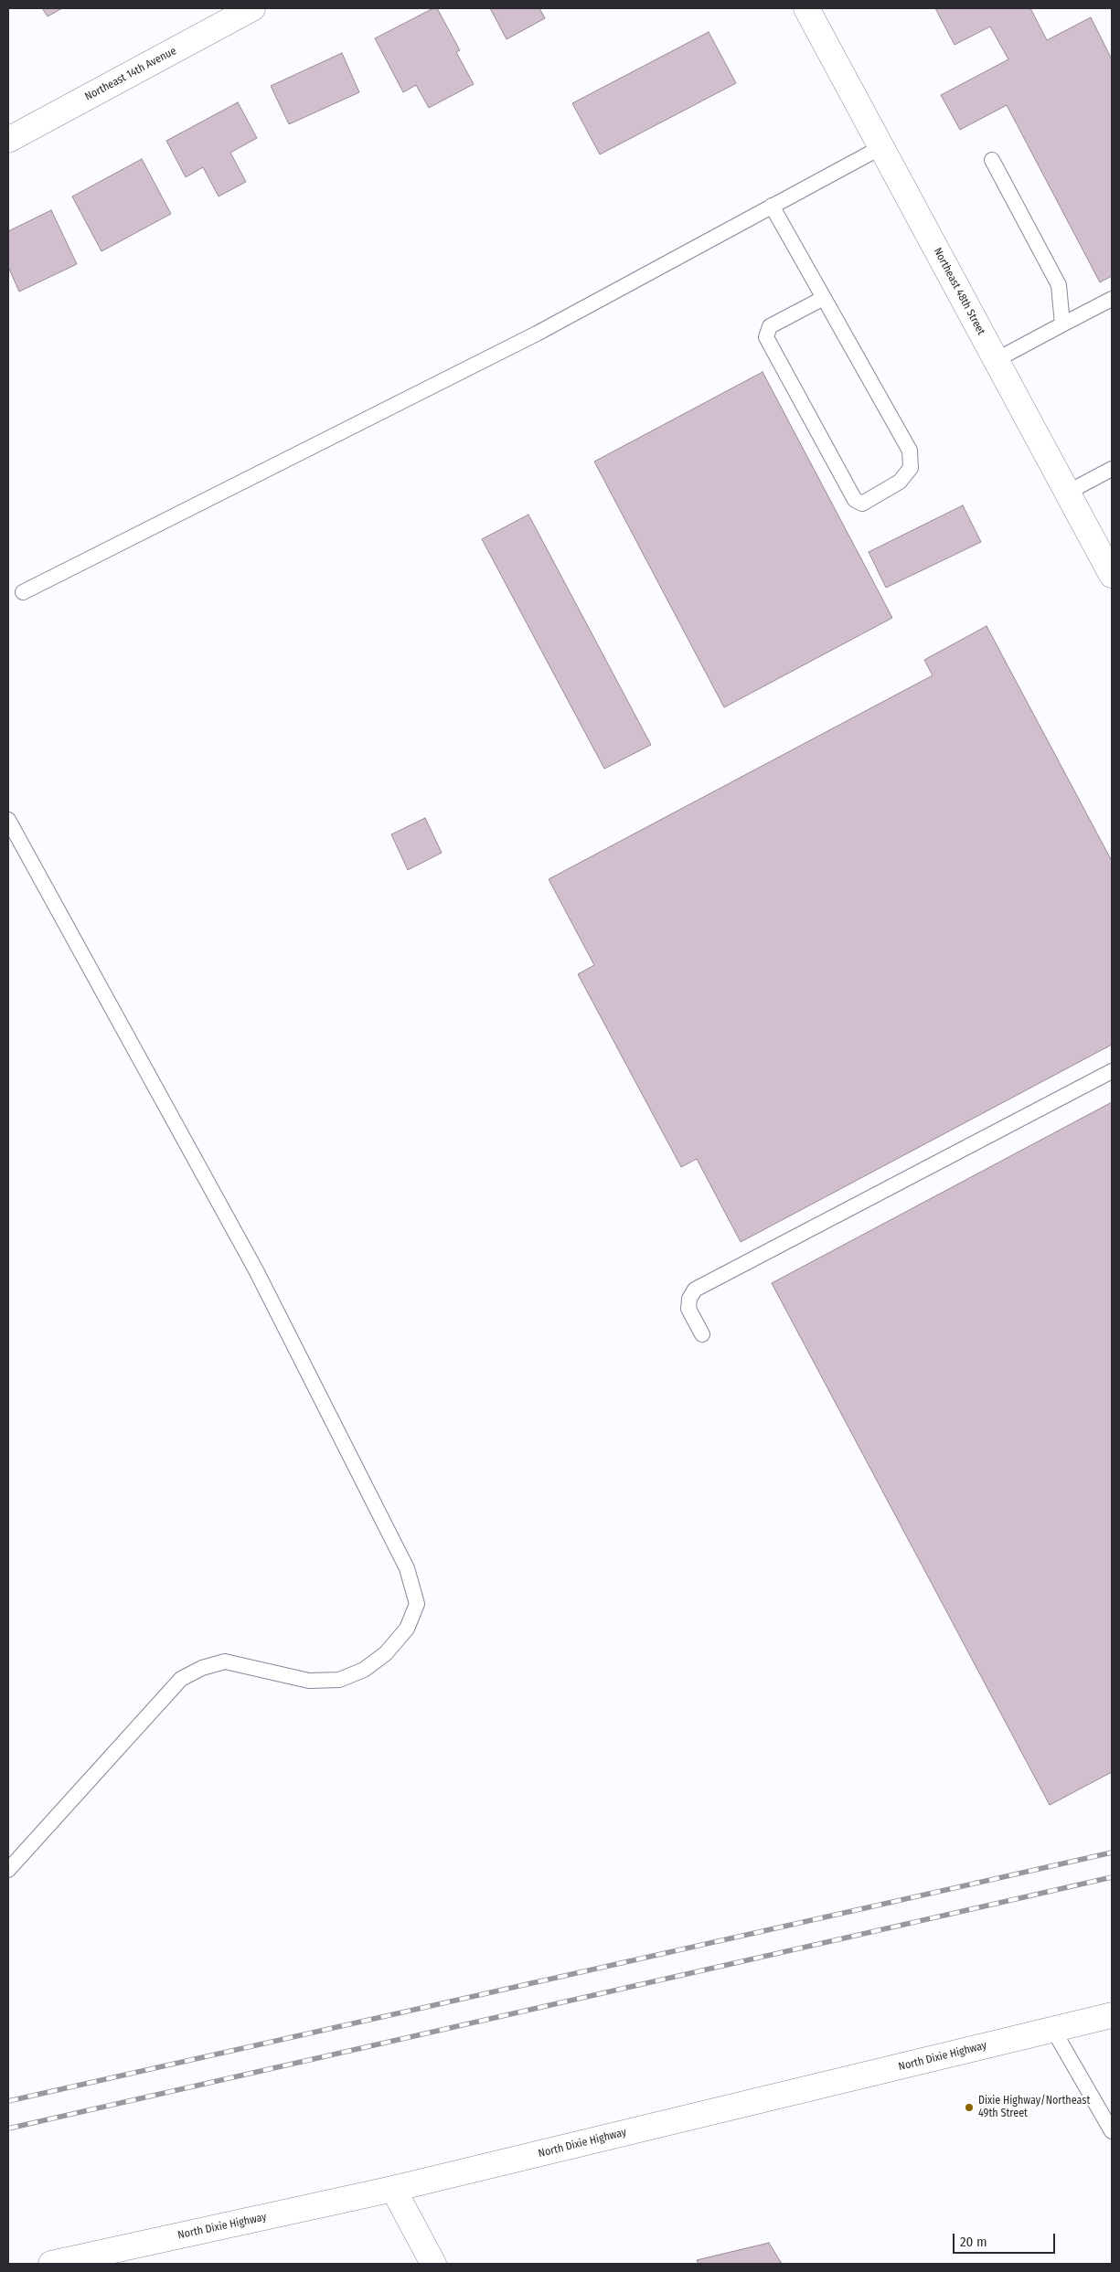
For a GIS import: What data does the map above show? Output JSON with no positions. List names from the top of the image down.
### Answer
{
  "streets": {
    "main road": ["Northeast 14th Avenue", "Northeast 48th Street", "North Dixie Highway"]
  },
  "places": ["Dixie Highway/Northeast 49th Street"],
  "scale_bar": "20 m"
}
